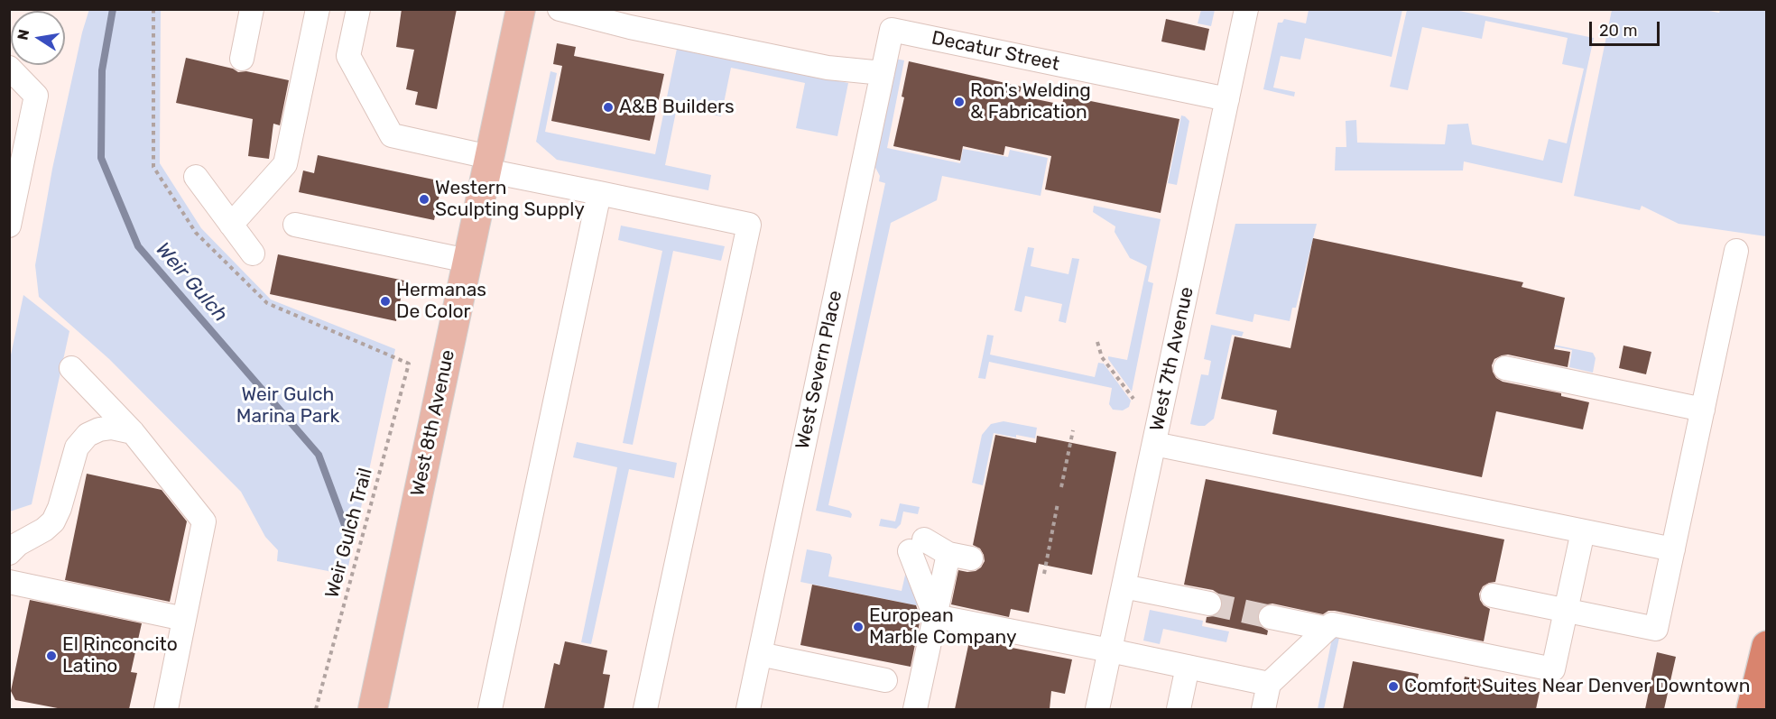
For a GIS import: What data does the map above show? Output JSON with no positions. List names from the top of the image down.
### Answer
{
  "streets": {
    "main road": ["West 8th Avenue"],
    "street": ["Decatur Street", "West 7th Avenue", "West Severn Place"],
    "path": ["Weir Gulch Trail"]
  },
  "crossings": [
    ["Decatur Street", "West 7th Avenue"],
    ["Decatur Street", "West Severn Place"]
  ],
  "water": ["Weir Gulch"],
  "parks": ["Weir Gulch Marina Park"],
  "places": [
    "Ron's Welding & Fabrication",
    "A&B Builders",
    "Western Sculpting Supply",
    "Hermanas De Color",
    "European Marble Company",
    "El Rinconcito Latino",
    "Comfort Suites Near Denver Downtown"
  ],
  "scale_bar": "20 m",
  "north": "left"
}
